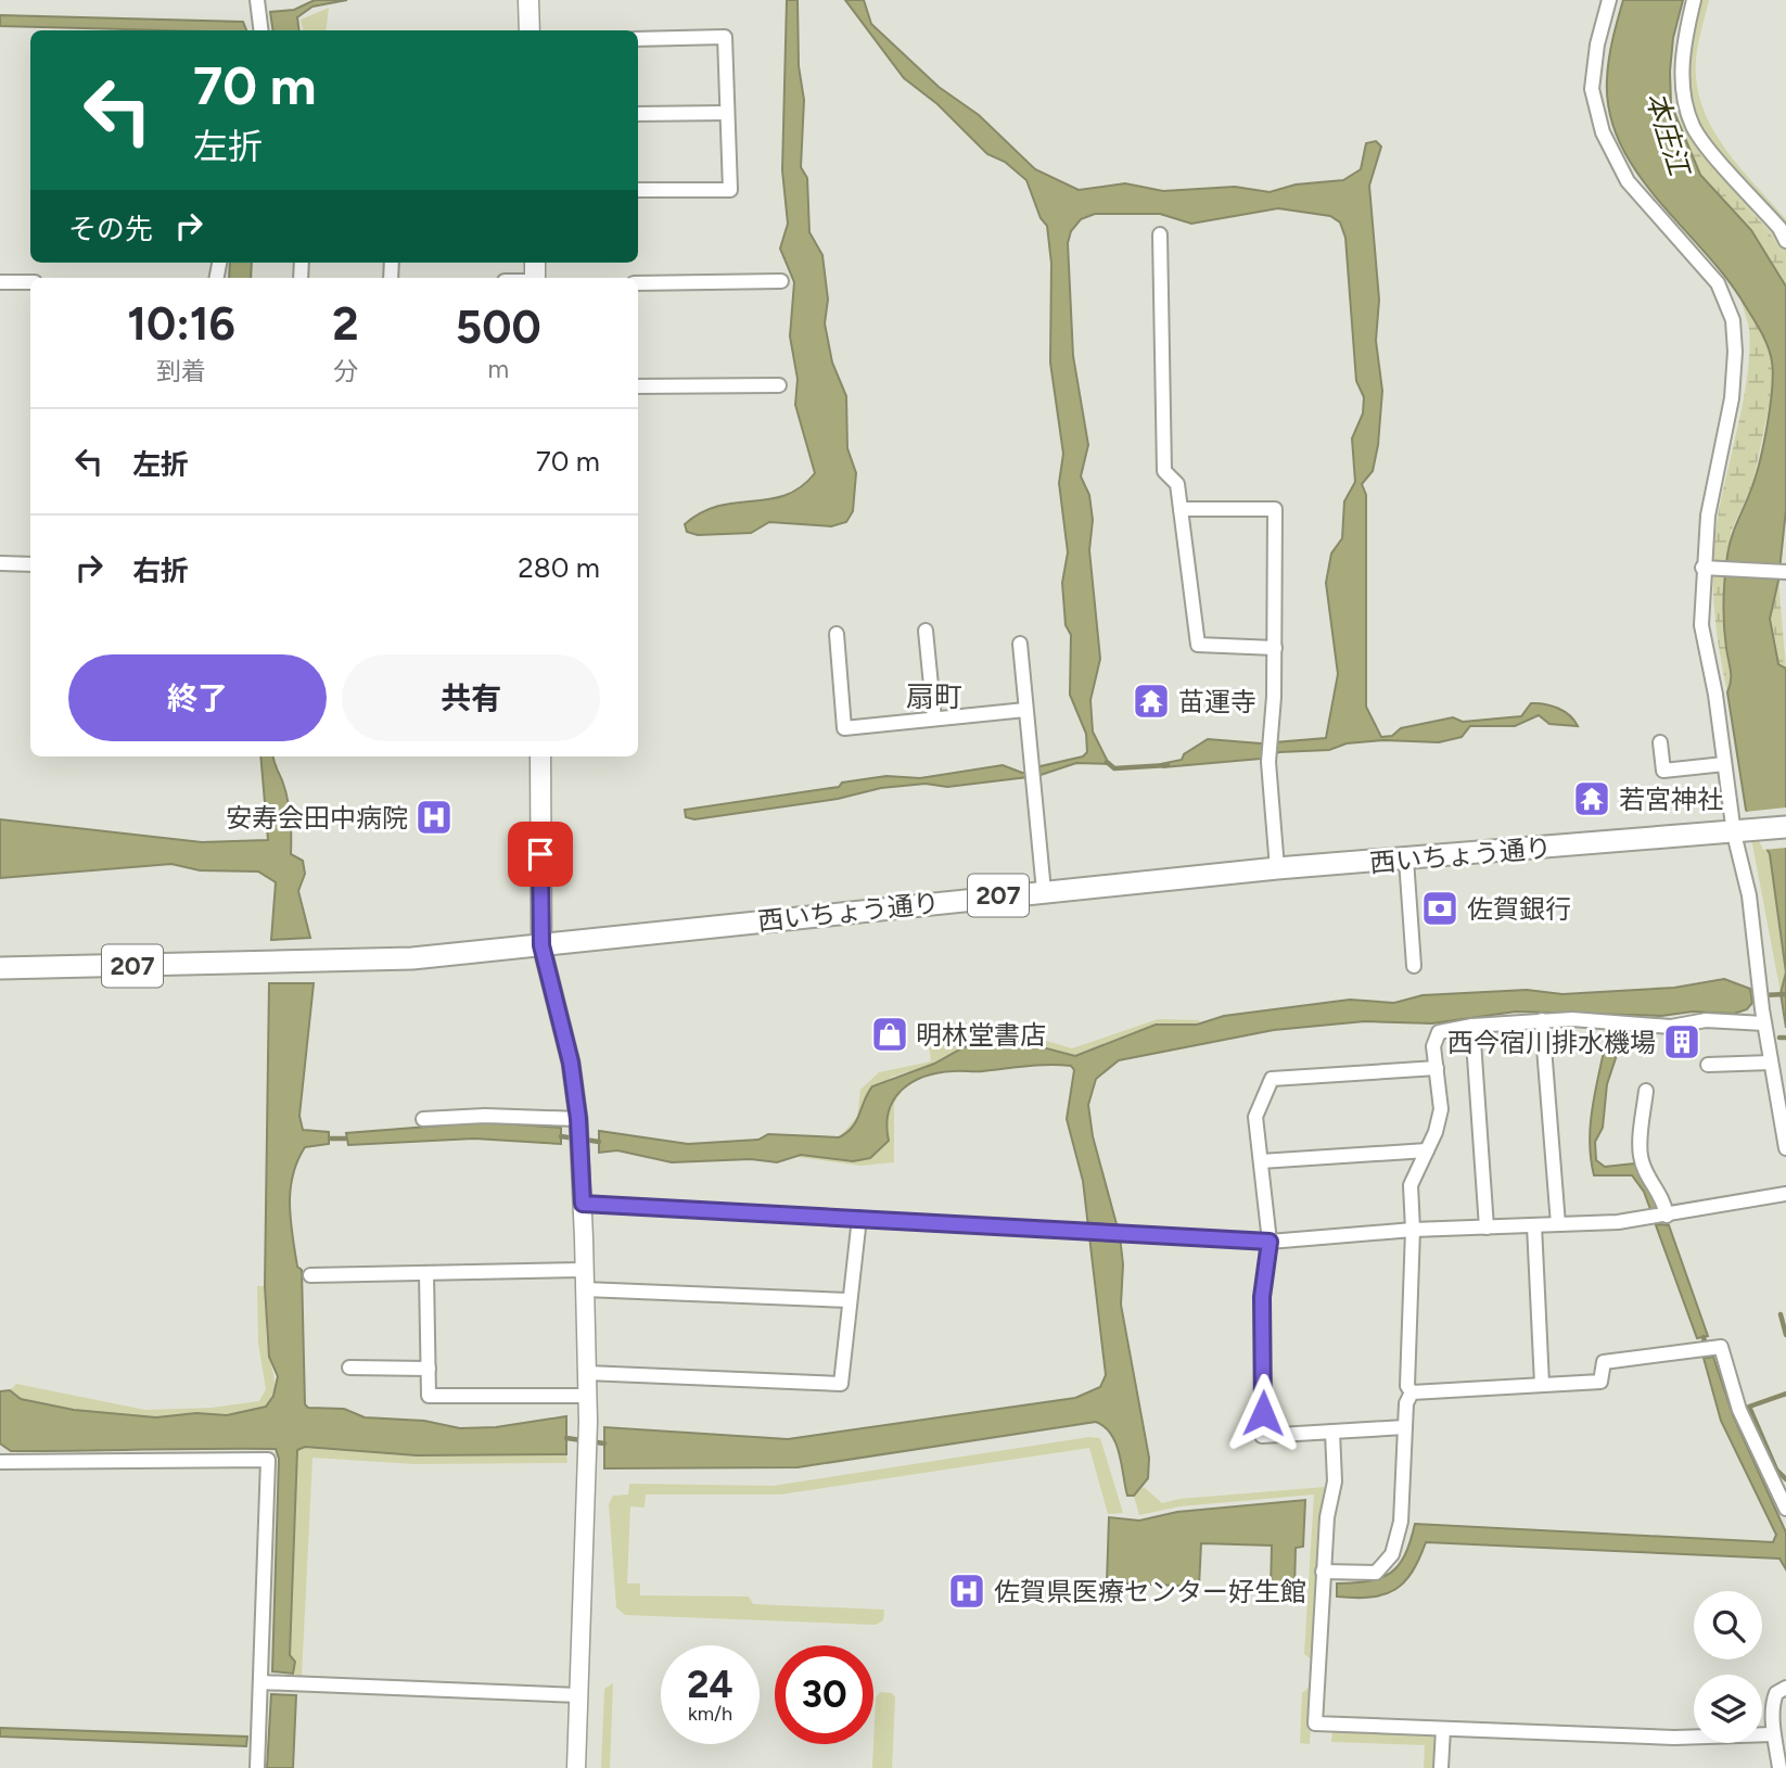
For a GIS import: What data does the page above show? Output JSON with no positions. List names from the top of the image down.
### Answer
{
  "streets": {
    "highway": ["西いちょう通り", "207"]
  },
  "districts": ["扇町"],
  "water": ["本庄江"],
  "places": {
    "temple": ["苗運寺", "若宮神社"],
    "hospital": ["安寿会田中病院", "佐賀県医療センター好生館"],
    "bank": ["佐賀銀行"],
    "shop": ["明林堂書店"],
    "building": ["西今宿川排水機場"]
  },
  "page": {
    "turn": ["70 m", "左折"],
    "then": "その先",
    "eta": [
      "10:16",
      "到着",
      "2",
      "分",
      "500",
      "m"
    ],
    "list": [
      {
        "name": "左折",
        "value": "70 m"
      },
      {
        "name": "右折",
        "value": "280 m"
      }
    ],
    "buttons": ["終了", "共有"],
    "speed": "24 km/h",
    "limit": "30"
  }
}
